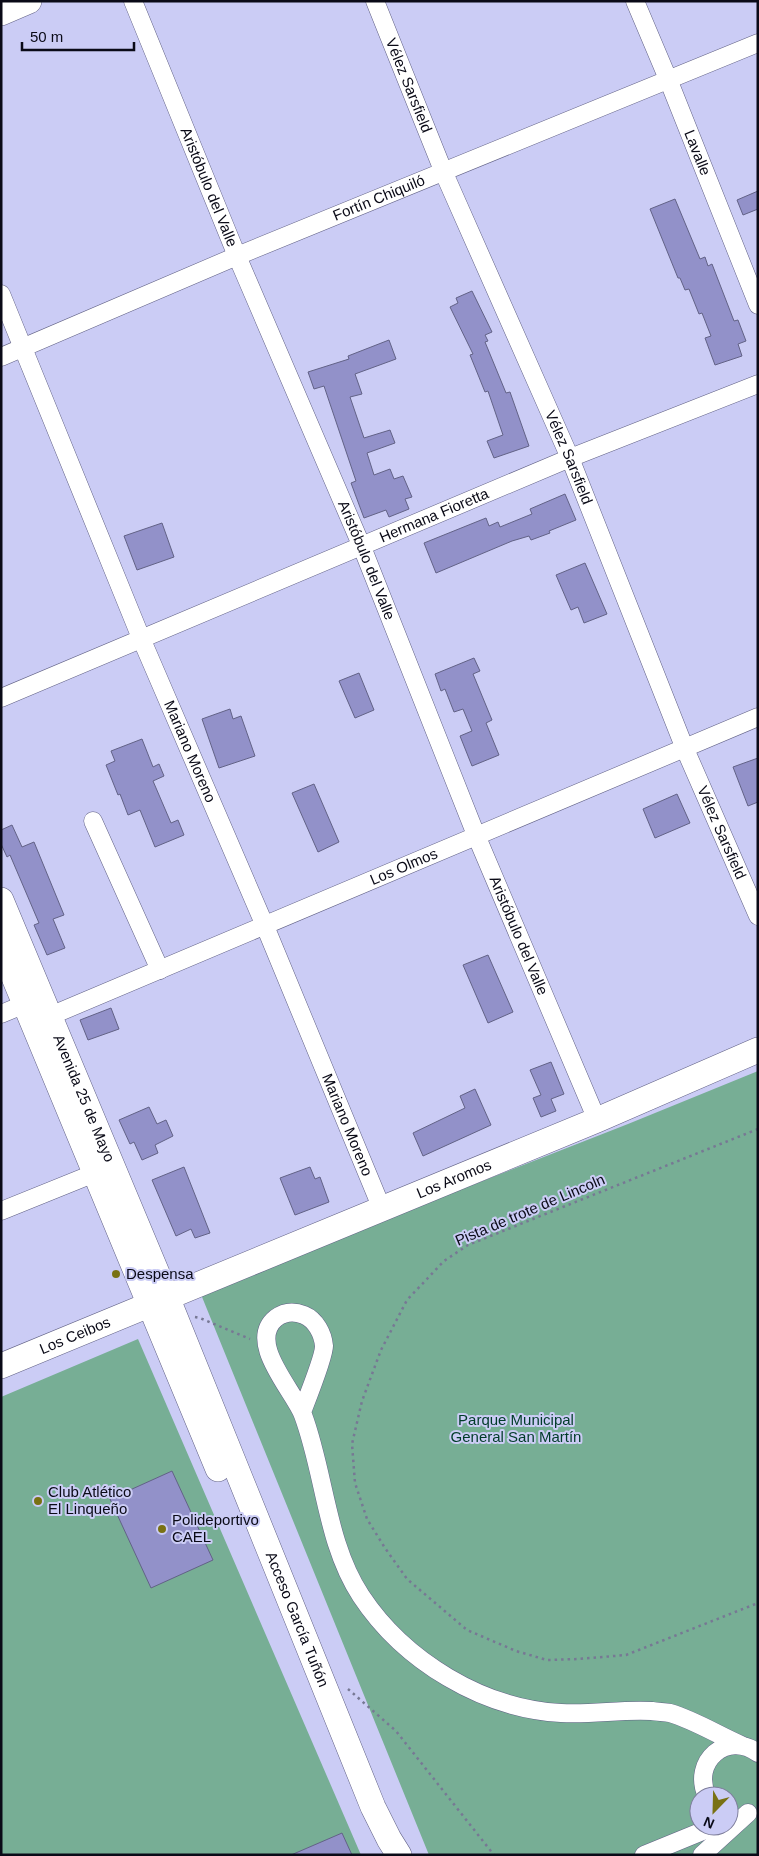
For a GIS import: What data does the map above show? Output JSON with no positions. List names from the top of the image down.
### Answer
{
  "streets": {
    "main road": [
      "Avenida 25 de Mayo",
      "Los Aromos",
      "Los Ceibos",
      "Acceso García Tuñón"
    ],
    "street": [
      "Vélez Sarsfield",
      "Lavalle",
      "Aristóbulo del Valle",
      "Fortín Chiquiló",
      "Hermana Fioretta",
      "Mariano Moreno",
      "Los Olmos"
    ],
    "path": ["Pista de trote de Lincoln"]
  },
  "crossings": [
    ["Vélez Sarsfield", "Fortín Chiquiló"],
    ["Vélez Sarsfield", "Hermana Fioretta"],
    ["Vélez Sarsfield", "Los Olmos"],
    ["Lavalle", "Fortín Chiquiló"],
    ["Aristóbulo del Valle", "Fortín Chiquiló"],
    ["Aristóbulo del Valle", "Hermana Fioretta"],
    ["Aristóbulo del Valle", "Los Olmos"],
    ["Aristóbulo del Valle", "Los Aromos"],
    ["Fortín Chiquiló", "Mariano Moreno"],
    ["Hermana Fioretta", "Mariano Moreno"],
    ["Mariano Moreno", "Los Olmos"],
    ["Mariano Moreno", "Los Aromos"],
    ["Los Olmos", "Avenida 25 de Mayo"],
    ["Avenida 25 de Mayo", "Los Aromos"],
    ["Avenida 25 de Mayo", "Los Ceibos"],
    ["Avenida 25 de Mayo", "Acceso García Tuñón"],
    ["Los Aromos", "Los Ceibos"],
    ["Los Aromos", "Acceso García Tuñón"],
    ["Los Ceibos", "Acceso García Tuñón"]
  ],
  "parks": ["Parque Municipal General San Martín"],
  "places": ["Despensa", "Club Atlético El Linqueño", "Polideportivo CAEL"],
  "scale_bar": "50 m",
  "north": "bottom left"
}
